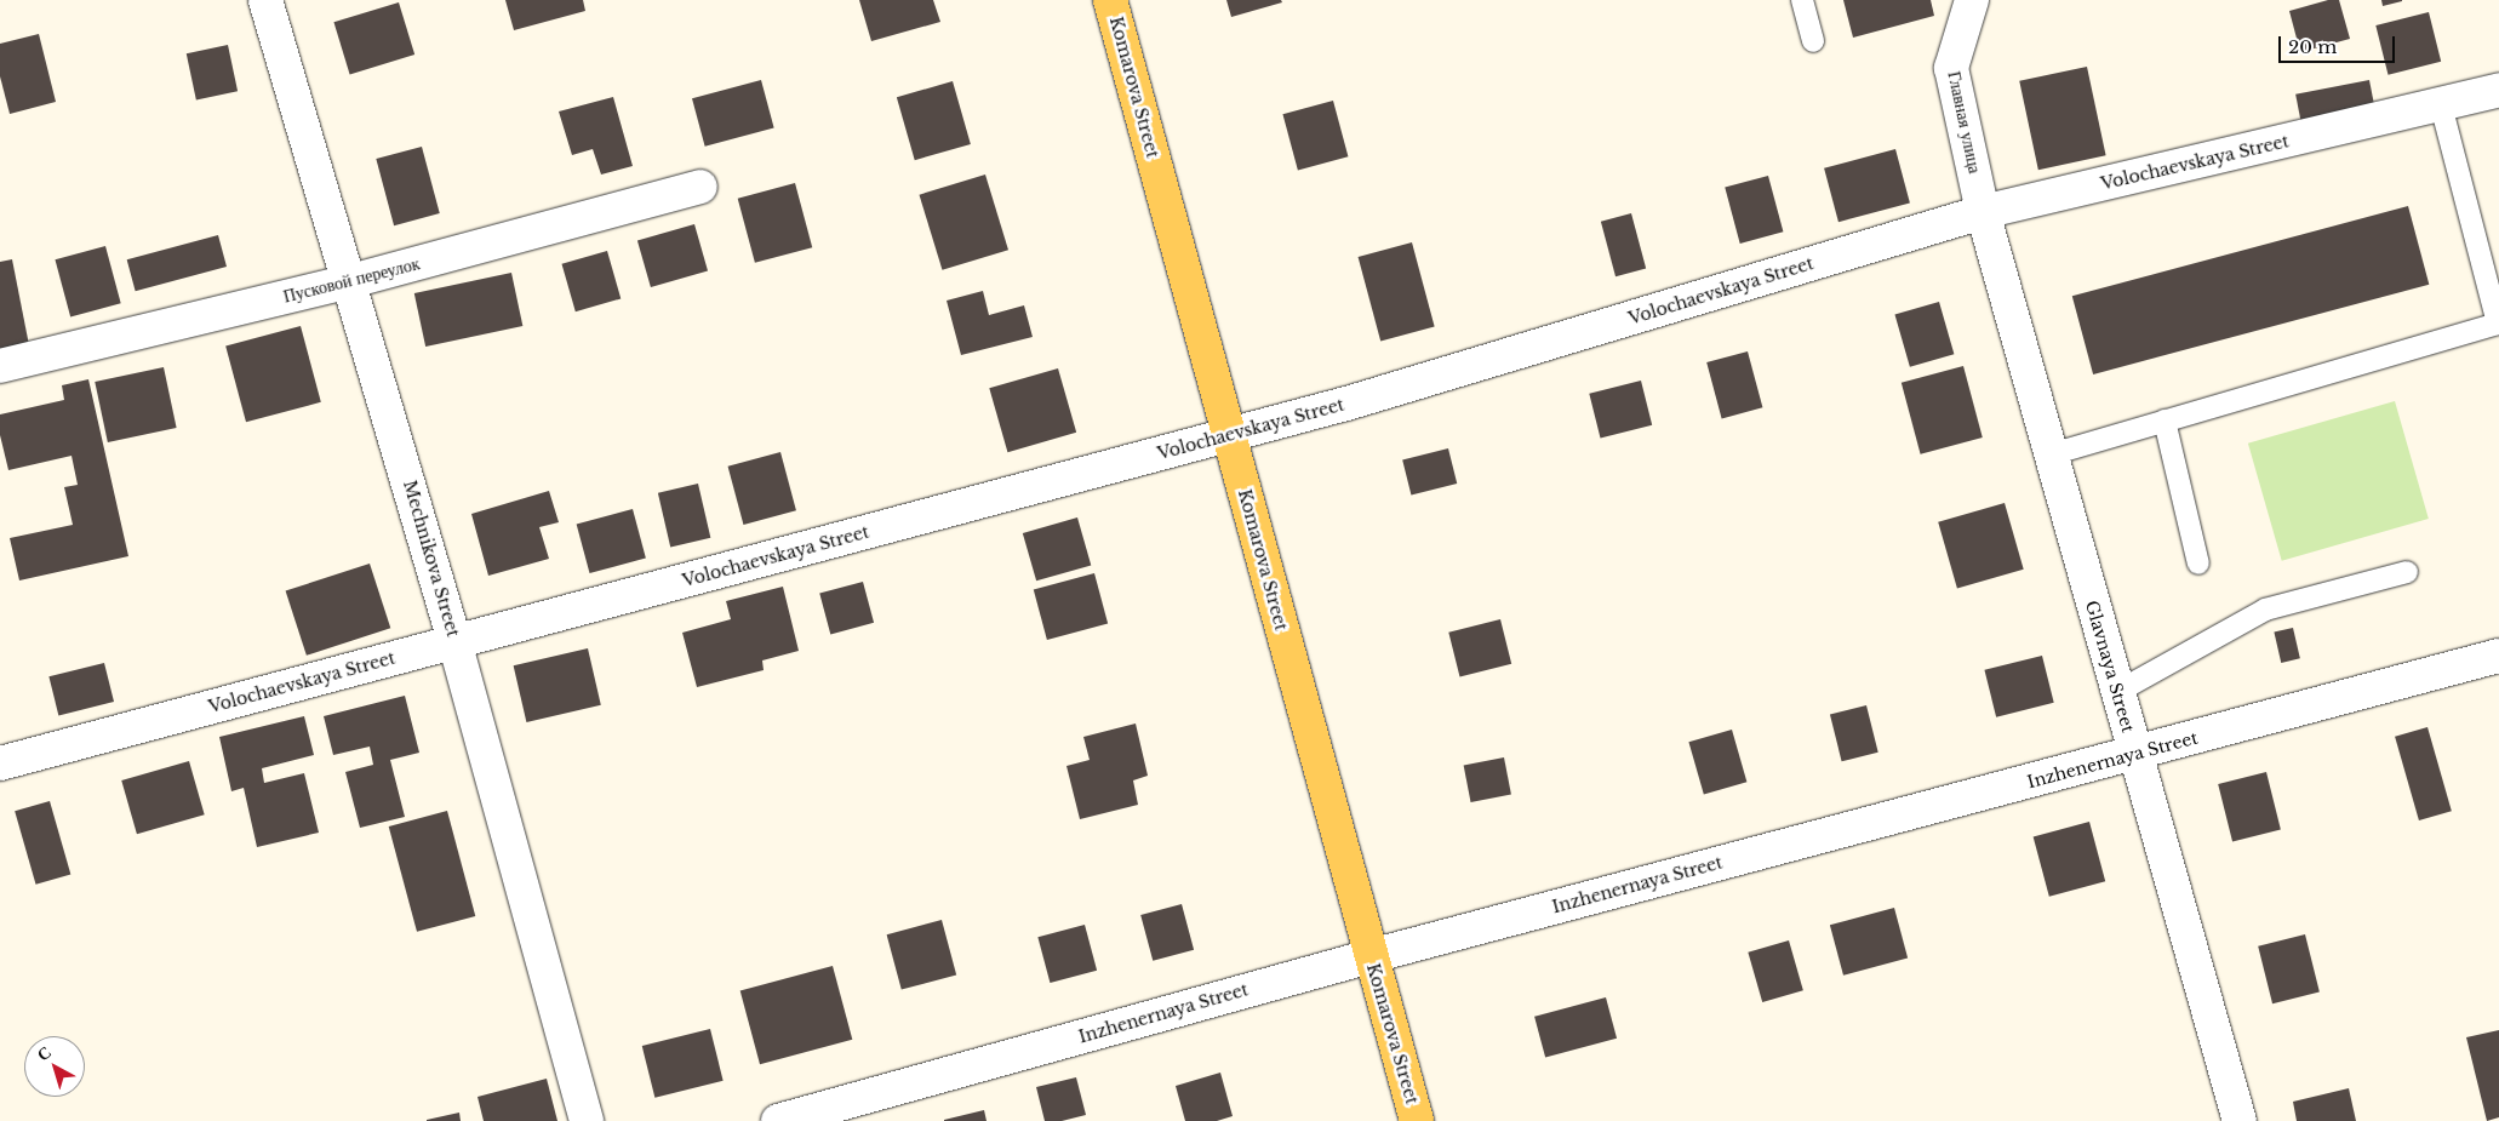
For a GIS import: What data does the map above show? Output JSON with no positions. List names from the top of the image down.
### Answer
{
  "streets": {
    "main road": ["Komarova Street"],
    "street": [
      "Главная улица",
      "Volochaevskaya Street",
      "Пусковой переулок",
      "Mechnikova Street",
      "Glavnaya Street",
      "Inzhenernaya Street"
    ]
  },
  "crossings": [
    ["Komarova Street", "Volochaevskaya Street"],
    ["Komarova Street", "Inzhenernaya Street"],
    ["Главная улица", "Volochaevskaya Street"],
    ["Главная улица", "Glavnaya Street"],
    ["Volochaevskaya Street", "Mechnikova Street"],
    ["Volochaevskaya Street", "Glavnaya Street"],
    ["Пусковой переулок", "Mechnikova Street"],
    ["Glavnaya Street", "Inzhenernaya Street"]
  ],
  "scale_bar": "20 m",
  "north": "top left"
}
